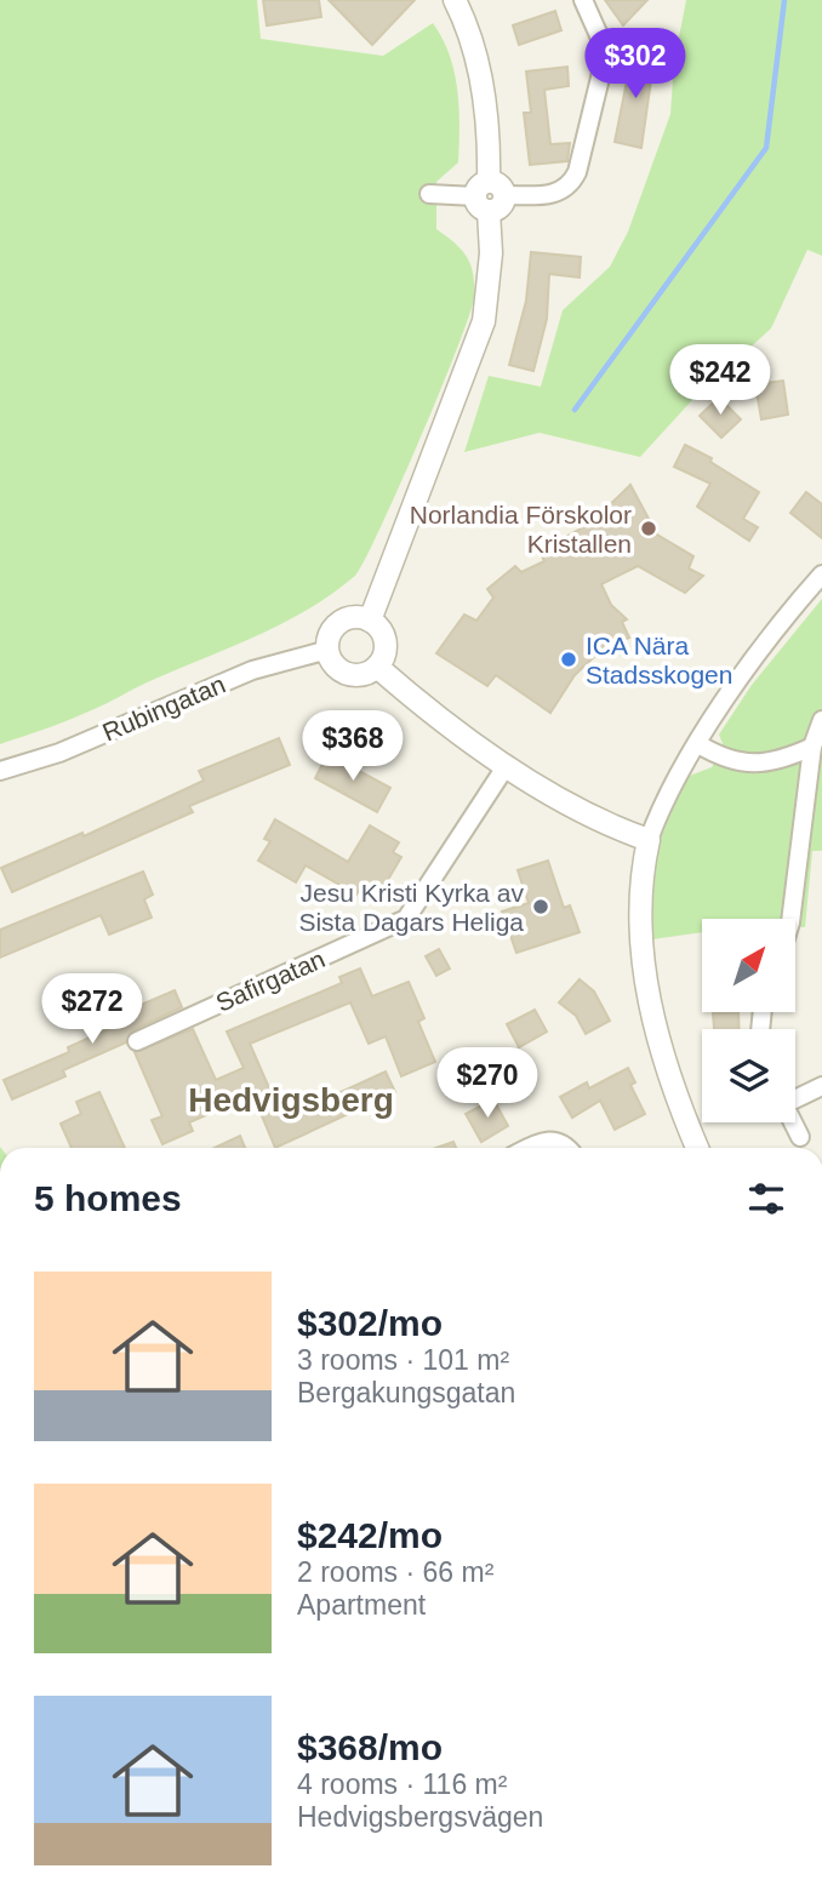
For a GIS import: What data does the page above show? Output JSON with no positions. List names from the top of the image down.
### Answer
{
  "streets": {
    "street": ["Rubingatan", "Safirgatan"]
  },
  "districts": ["Hedvigsberg"],
  "places": ["Norlandia Förskolor Kristallen", "ICA Nära Stadsskogen", "Jesu Kristi Kyrka av Sista Dagars Heliga"],
  "north": "top right",
  "page": {
    "price": [
      "$302",
      "$242",
      "$368",
      "$272",
      "$270"
    ],
    "heading": "5 homes",
    "list": [
      {
        "name": "$302/mo",
        "note": "3 rooms · 101 m² · Bergakungsgatan"
      },
      {
        "name": "$242/mo",
        "note": "2 rooms · 66 m² · Apartment"
      },
      {
        "name": "$368/mo",
        "note": "4 rooms · 116 m² · Hedvigsbergsvägen"
      }
    ]
  }
}
